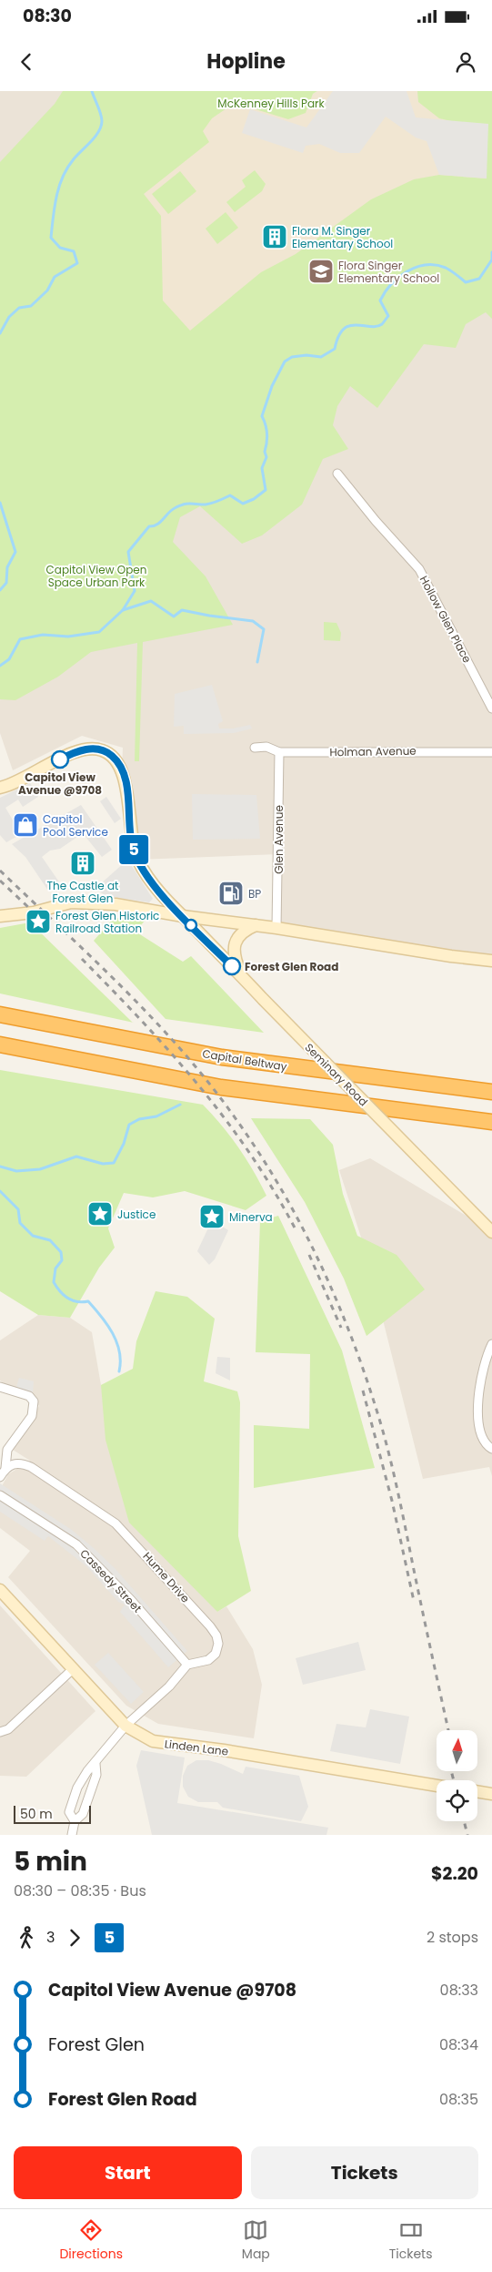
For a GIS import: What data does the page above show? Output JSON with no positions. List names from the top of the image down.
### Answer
{
  "streets": {
    "highway": ["Capital Beltway"],
    "main road": ["Seminary Road", "Linden Lane"],
    "street": [
      "Hollow Glen Place",
      "Holman Avenue",
      "Glen Avenue",
      "Hume Drive",
      "Cassedy Street"
    ]
  },
  "crossings": [
    ["Holman Avenue", "Glen Avenue"],
    ["Hume Drive", "Cassedy Street"]
  ],
  "parks": ["McKenney Hills Park", "Capitol View Open Space Urban Park"],
  "places": {
    "building": ["Flora M. Singer Elementary School", "The Castle at Forest Glen"],
    "school or university": ["Flora Singer Elementary School"],
    "other": ["Capitol View Avenue @9708", "Forest Glen Road"],
    "shop": ["Capitol Pool Service"],
    "fuel station": ["BP"],
    "place": ["Forest Glen Historic Railroad Station", "Justice", "Minerva"]
  },
  "lines": ["bus line 5"],
  "scale_bar": "50 m",
  "north": "top",
  "page": {
    "status": "08:30",
    "header": "Hopline",
    "on_map": "5",
    "scale": "50 m",
    "heading": ["5 min", "08:30 – 08:35 · Bus", "$2.20"],
    "legs": ["3", "5", "2 stops"],
    "list": [
      {
        "name": "Capitol View Avenue @9708",
        "value": "08:33"
      },
      {
        "name": "Forest Glen",
        "value": "08:34"
      },
      {
        "name": "Forest Glen Road",
        "value": "08:35"
      }
    ],
    "buttons": ["Start", "Tickets"],
    "tabs": ["Directions", "Map", "Tickets"]
  }
}
